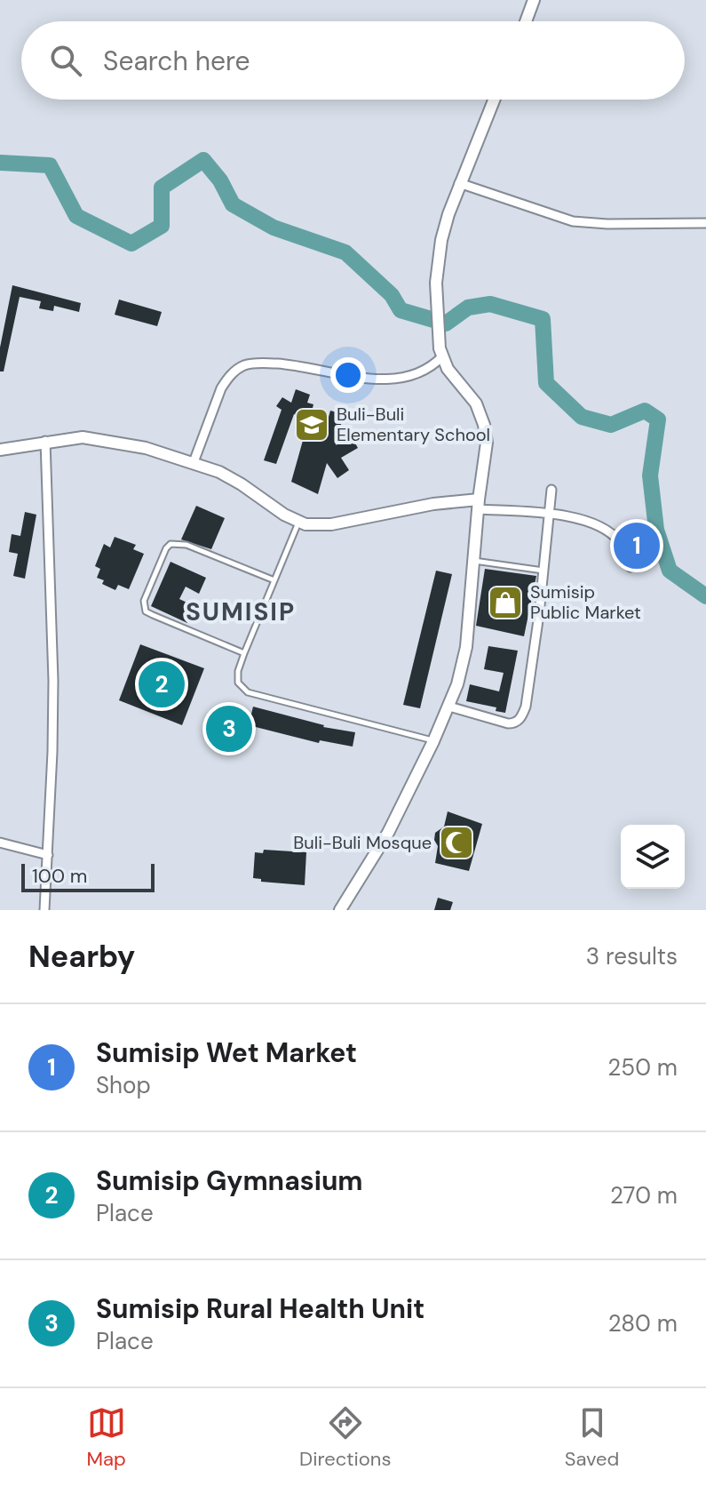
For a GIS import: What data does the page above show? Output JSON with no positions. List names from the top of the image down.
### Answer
{
  "districts": ["SUMISIP"],
  "places": {
    "school or university": ["Buli-Buli Elementary School"],
    "shop": ["Sumisip Public Market"],
    "mosque": ["Buli-Buli Mosque"]
  },
  "scale_bar": "100 m",
  "page": {
    "search": "Search here",
    "pins": ["1", "2", "3"],
    "scale": "100 m",
    "heading": ["Nearby", "3 results"],
    "list": [
      {
        "mark": "1",
        "name": "Sumisip Wet Market",
        "note": "Shop",
        "value": "250 m"
      },
      {
        "mark": "2",
        "name": "Sumisip Gymnasium",
        "note": "Place",
        "value": "270 m"
      },
      {
        "mark": "3",
        "name": "Sumisip Rural Health Unit",
        "note": "Place",
        "value": "280 m"
      }
    ],
    "nav": ["Map", "Directions", "Saved"]
  }
}
